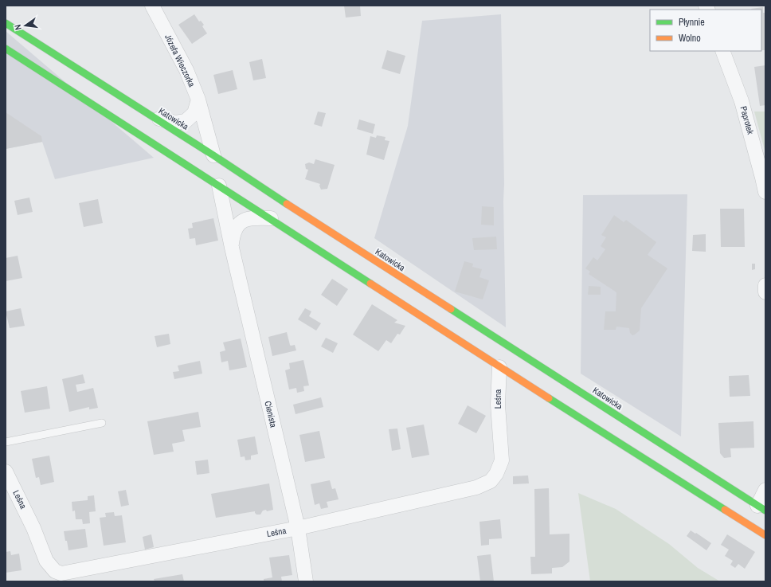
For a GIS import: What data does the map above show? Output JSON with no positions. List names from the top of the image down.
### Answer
{
  "streets": {
    "main road": ["Katowicka"],
    "street": [
      "Józefa Wieczorka",
      "Paprotek",
      "Leśna",
      "Cienista"
    ]
  },
  "crossings": [
    ["Józefa Wieczorka", "Katowicka"],
    ["Leśna", "Cienista"]
  ],
  "legend": ["Płynnie", "Wolno"],
  "north": "left"
}
